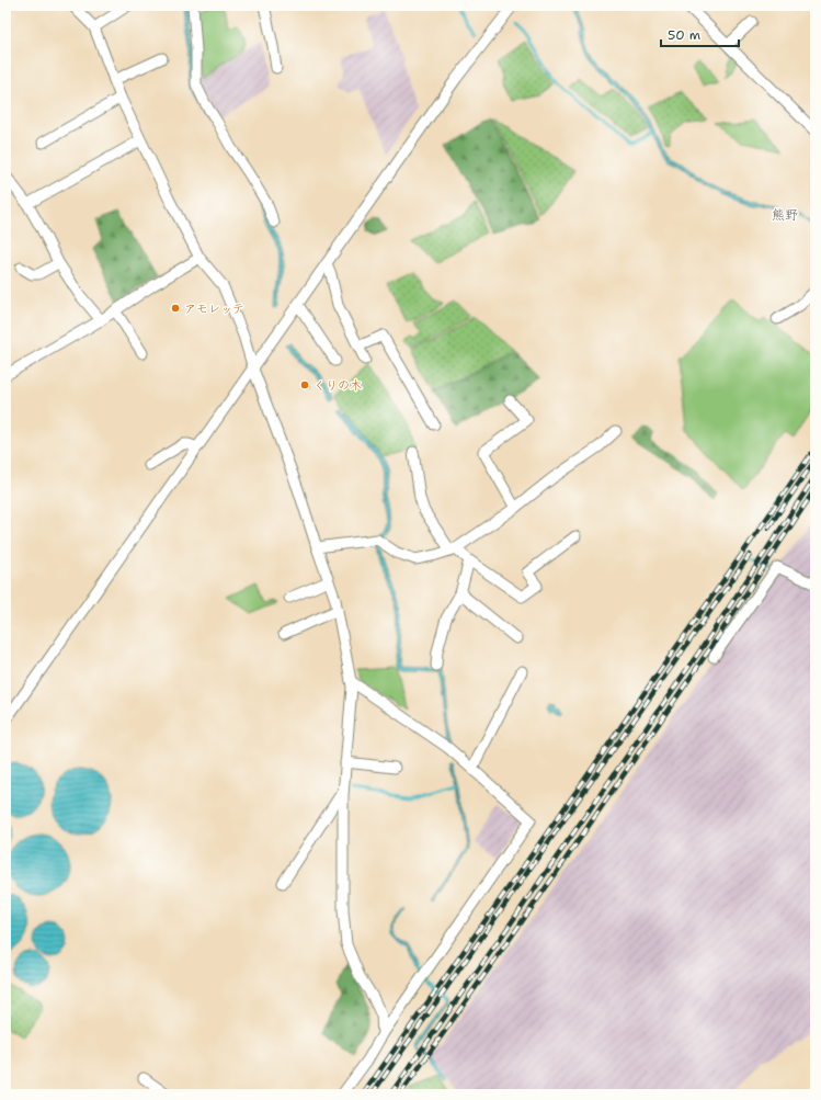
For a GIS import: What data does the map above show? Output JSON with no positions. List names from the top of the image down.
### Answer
{
  "districts": ["熊野"],
  "places": ["アモレッテ", "くりの木"],
  "scale_bar": "50 m"
}
